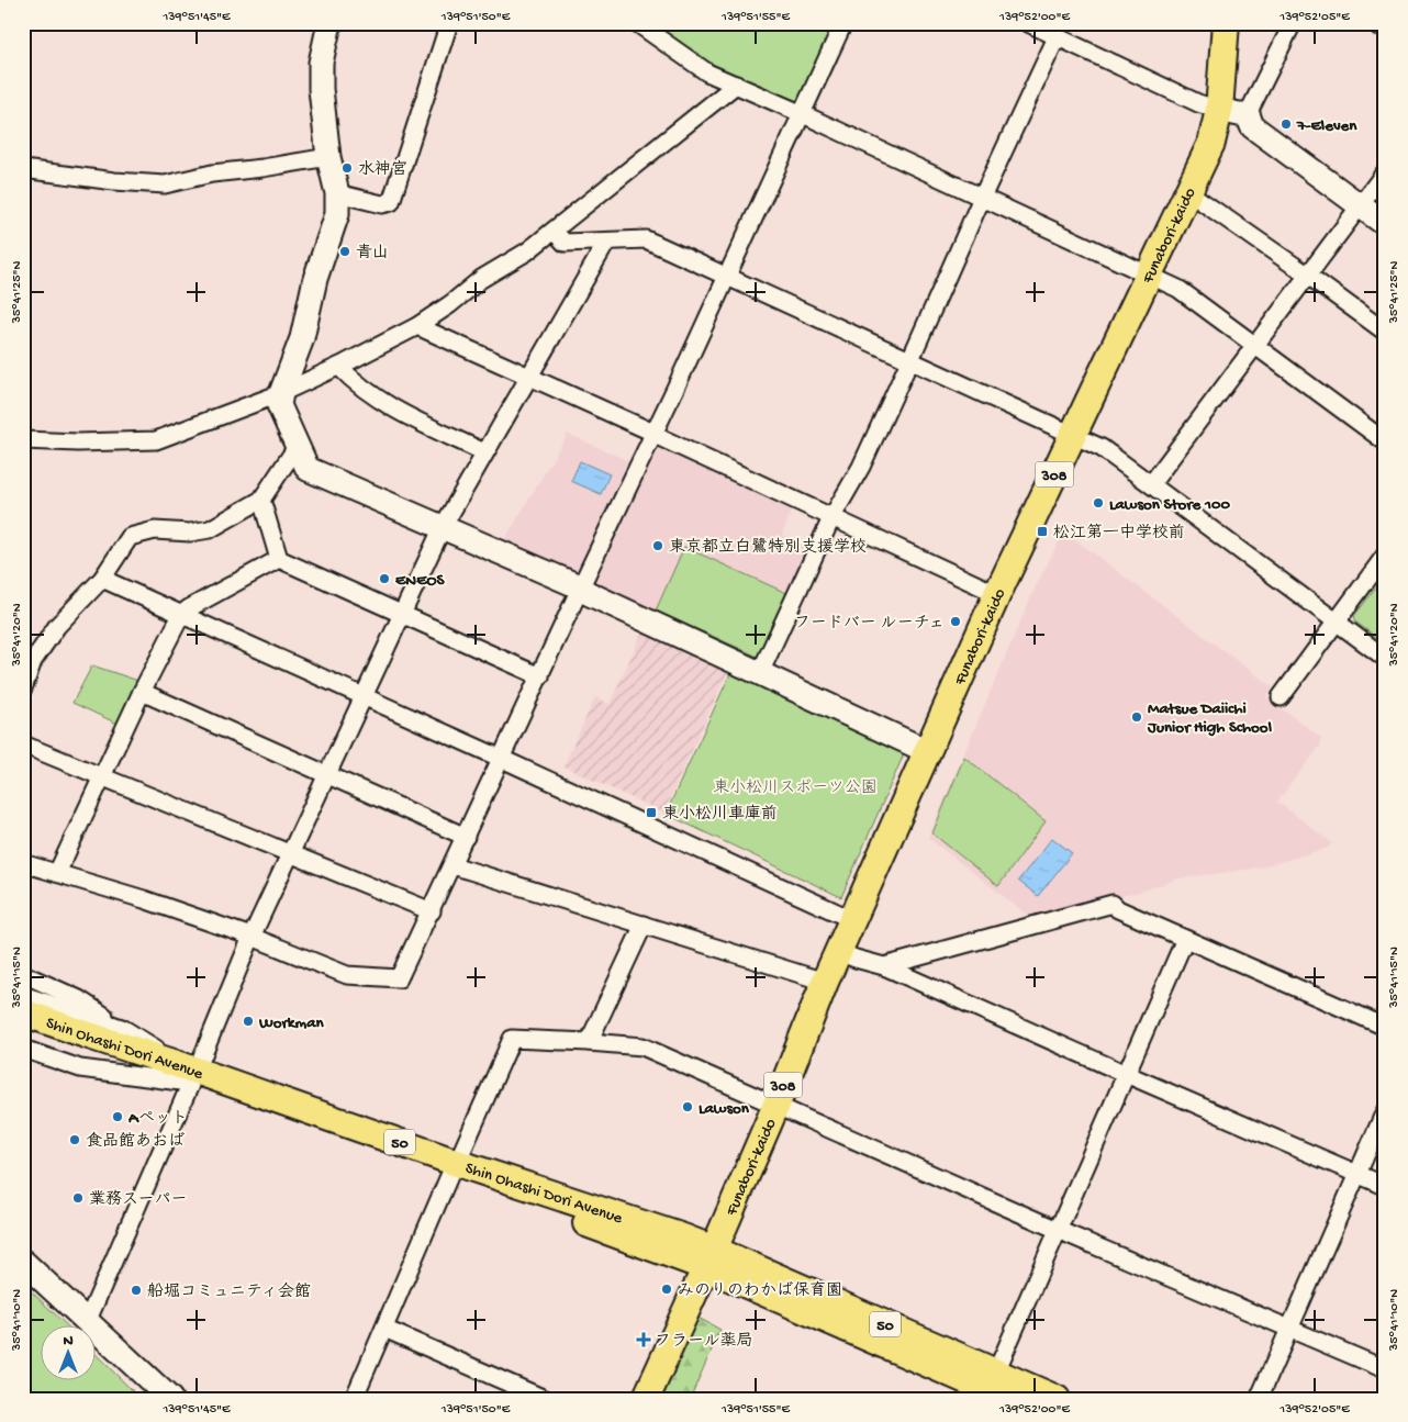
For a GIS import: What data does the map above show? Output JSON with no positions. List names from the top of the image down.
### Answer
{
  "streets": {
    "main road": [
      "Funabori-kaido",
      "308",
      "Shin Ohashi Dori Avenue",
      "50"
    ]
  },
  "crossings": [
    ["Funabori-kaido", "Shin Ohashi Dori Avenue"]
  ],
  "parks": ["東小松川スポーツ公園"],
  "places": {
    "other": [
      "7-Eleven",
      "水神宮",
      "青山",
      "Lawson Store 100",
      "東京都立白鷺特別支援学校",
      "ENEOS",
      "フードバー ルーチェ",
      "Matsue Daiichi Junior High School",
      "Workman",
      "Lawson",
      "Aペット",
      "食品館あおば",
      "業務スーパー",
      "みのりのわかば保育園",
      "船堀コミュニティ会館"
    ],
    "transit": ["松江第一中学校前", "東小松川車庫前"],
    "health": ["フラール薬局"]
  },
  "north": "top",
  "coordinates": [
    "139°51'45\"E",
    "139°51'50\"E",
    "139°51'55\"E",
    "139°52'00\"E",
    "139°52'05\"E",
    "35°41'25\"N",
    "35°41'20\"N",
    "35°41'15\"N",
    "35°41'10\"N"
  ]
}
